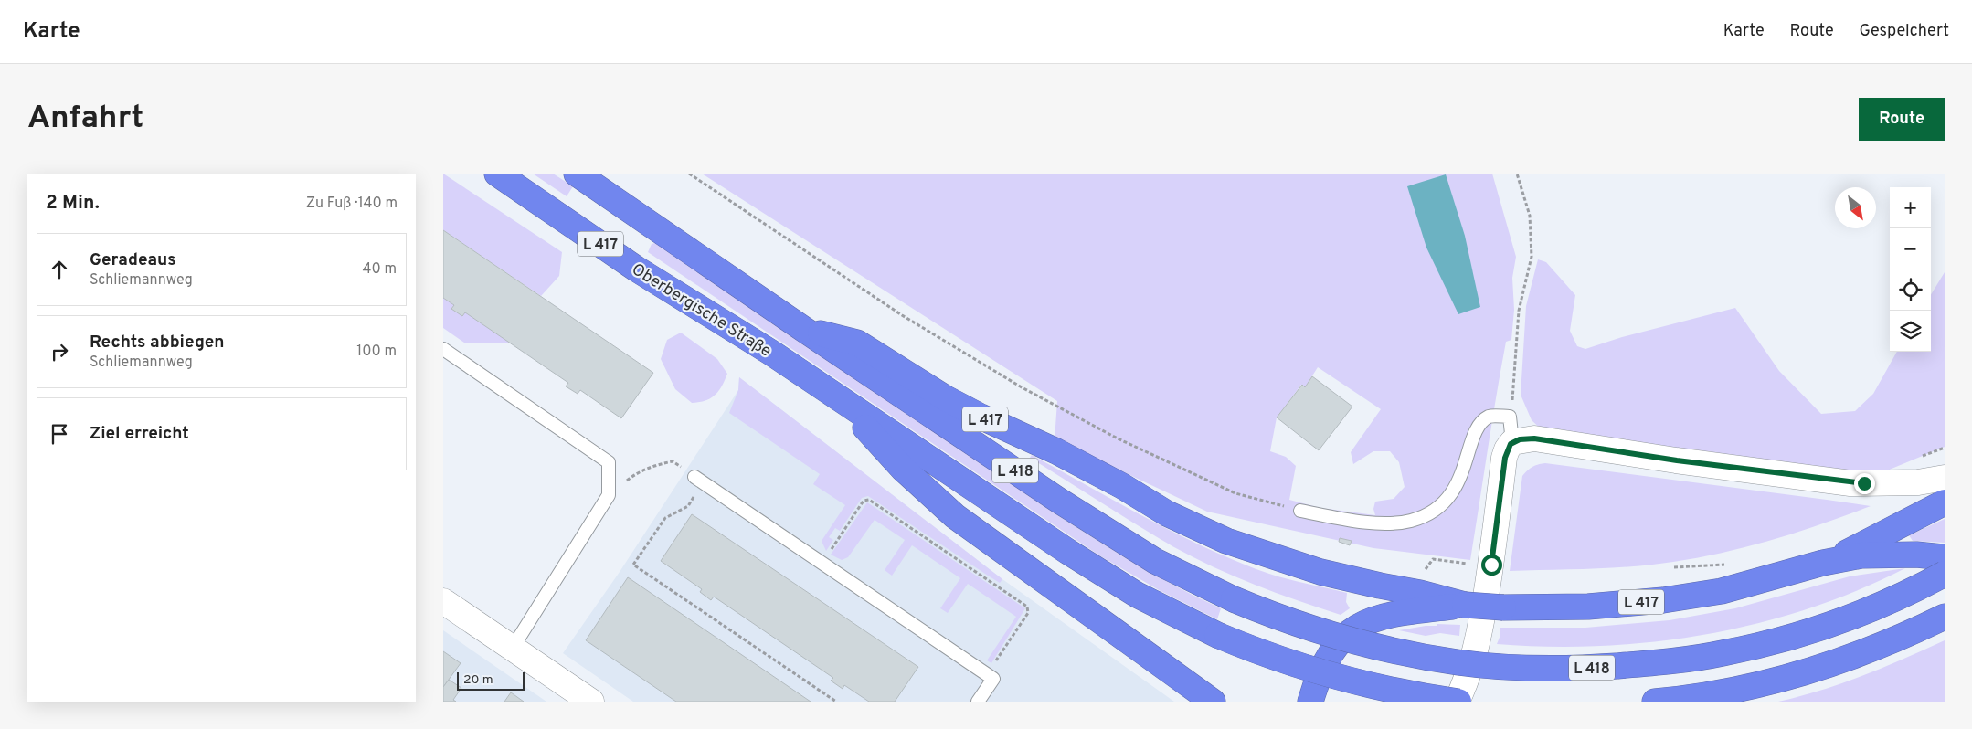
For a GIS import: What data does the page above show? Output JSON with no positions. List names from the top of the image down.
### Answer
{
  "streets": {
    "highway": ["L 417", "Oberbergische Straße", "L 418"]
  },
  "crossings": [
    ["L 417", "Oberbergische Straße"],
    ["L 417", "L 418"],
    ["Oberbergische Straße", "L 418"]
  ],
  "scale_bar": "20 m",
  "north": "bottom right",
  "page": {
    "header": "Karte",
    "nav": ["Karte", "Route", "Gespeichert"],
    "buttons": "Route",
    "title": "Anfahrt",
    "heading": ["2 Min.", "Zu Fuß · 140 m"],
    "map_buttons": ["+", "−"],
    "list": [
      ["Geradeaus", "Schliemannweg", "40 m"],
      ["Rechts abbiegen", "Schliemannweg", "100 m"],
      "Ziel erreicht"
    ],
    "scale": "20 m"
  }
}
